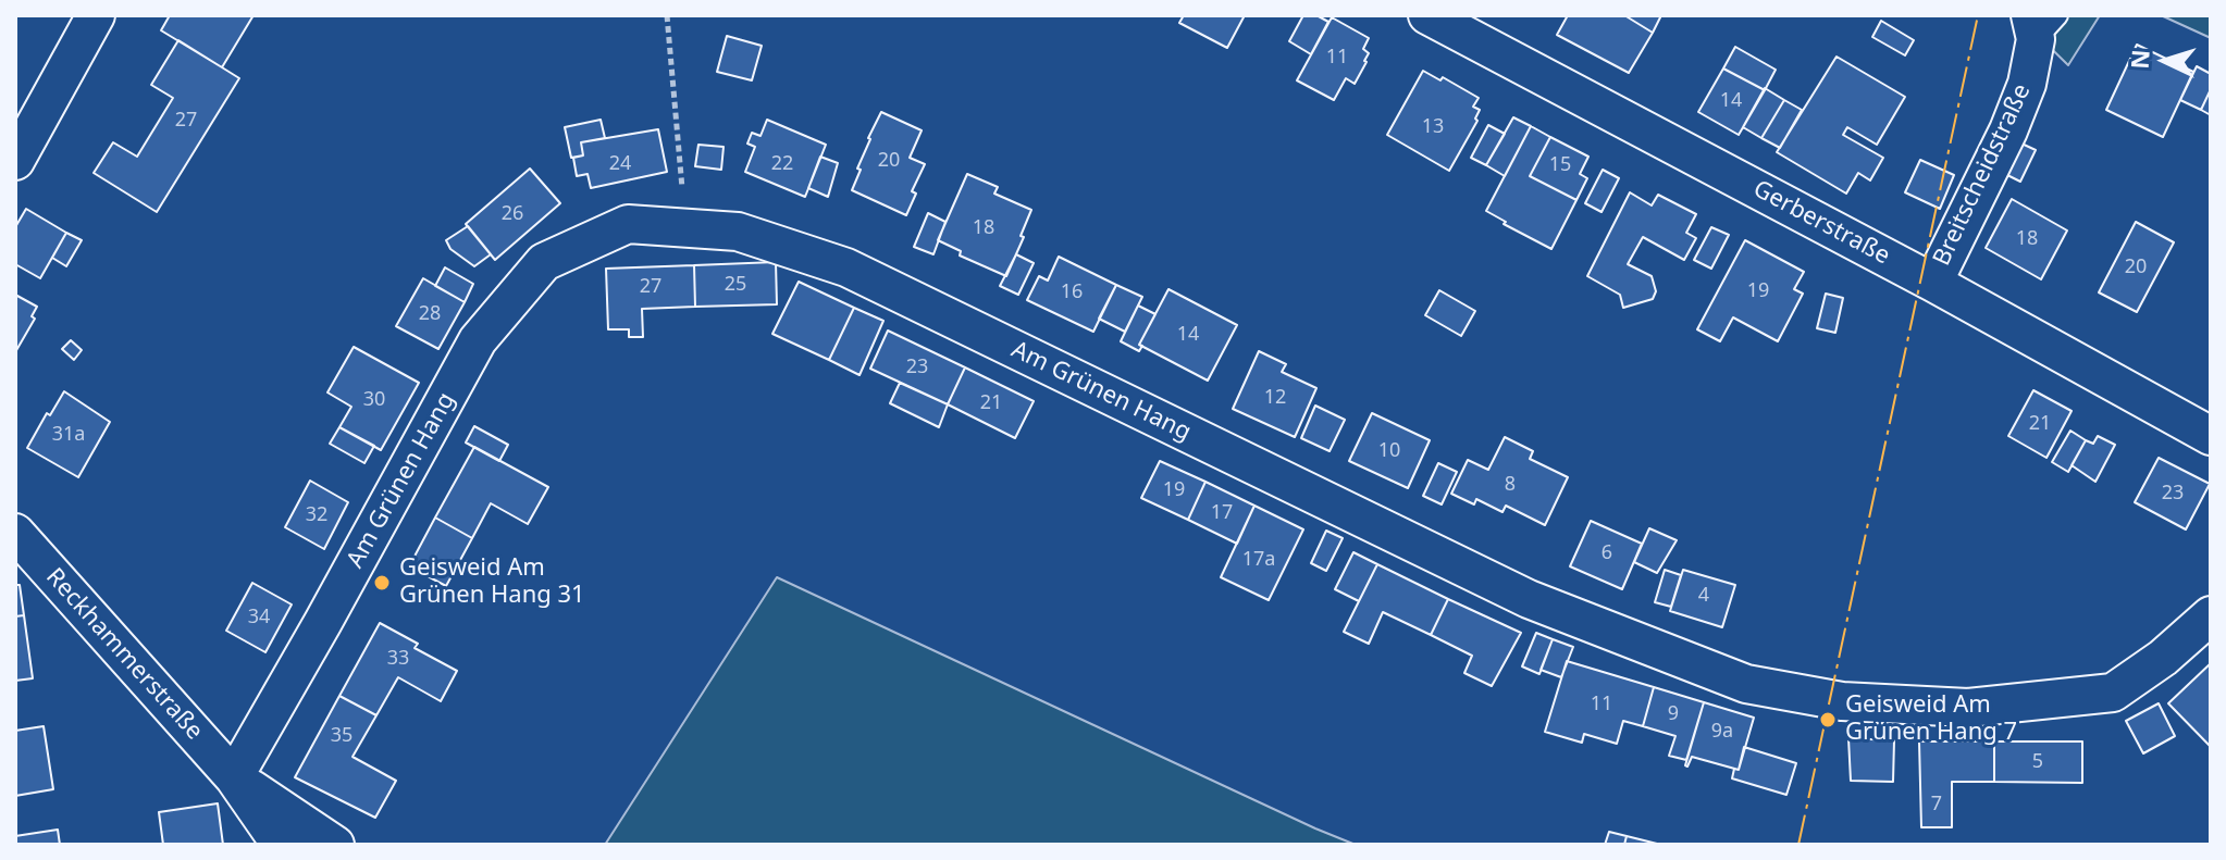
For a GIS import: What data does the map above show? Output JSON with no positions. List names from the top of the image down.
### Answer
{
  "streets": {
    "street": [
      "Breitscheidstraße",
      "Gerberstraße",
      "Am Grünen Hang",
      "Reckhammerstraße"
    ]
  },
  "crossings": [
    ["Breitscheidstraße", "Gerberstraße"],
    ["Am Grünen Hang", "Reckhammerstraße"]
  ],
  "places": ["Geisweid Am Grünen Hang 31", "Geisweid Am Grünen Hang 7"],
  "house_numbers": [
    "11",
    "14",
    "27",
    "13",
    "20",
    "24",
    "22",
    "15",
    "26",
    "18",
    "18",
    "20",
    "25",
    "27",
    "19",
    "16",
    "28",
    "14",
    "23",
    "12",
    "30",
    "21",
    "21",
    "31a",
    "10",
    "8",
    "19",
    "23",
    "17",
    "32",
    "6",
    "17a",
    "4",
    "34",
    "33",
    "11",
    "9",
    "9a",
    "35",
    "5",
    "7"
  ],
  "north": "left"
}
